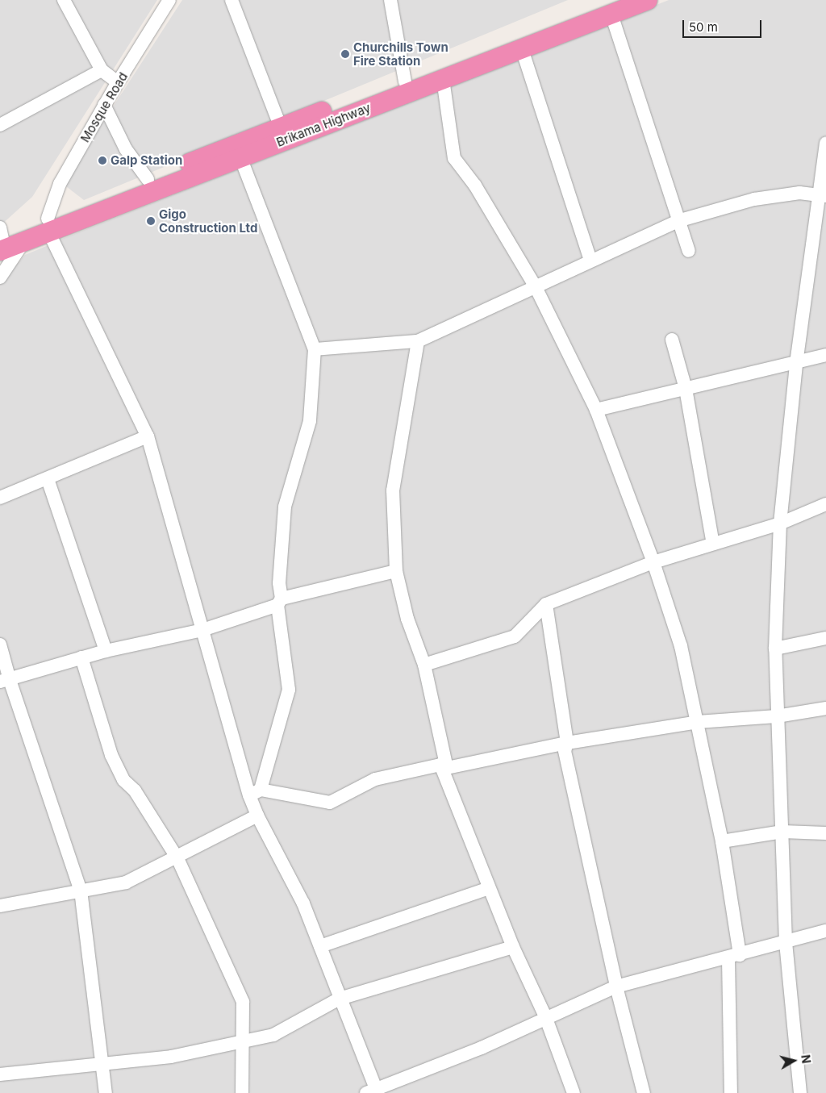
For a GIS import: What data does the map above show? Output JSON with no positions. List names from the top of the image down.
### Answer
{
  "streets": {
    "highway": ["Brikama Highway"],
    "street": ["Mosque Road"]
  },
  "crossings": [
    ["Mosque Road", "Brikama Highway"]
  ],
  "places": ["Churchills Town Fire Station", "Galp Station", "Gigo Construction Ltd"],
  "scale_bar": "50 m",
  "north": "right"
}
